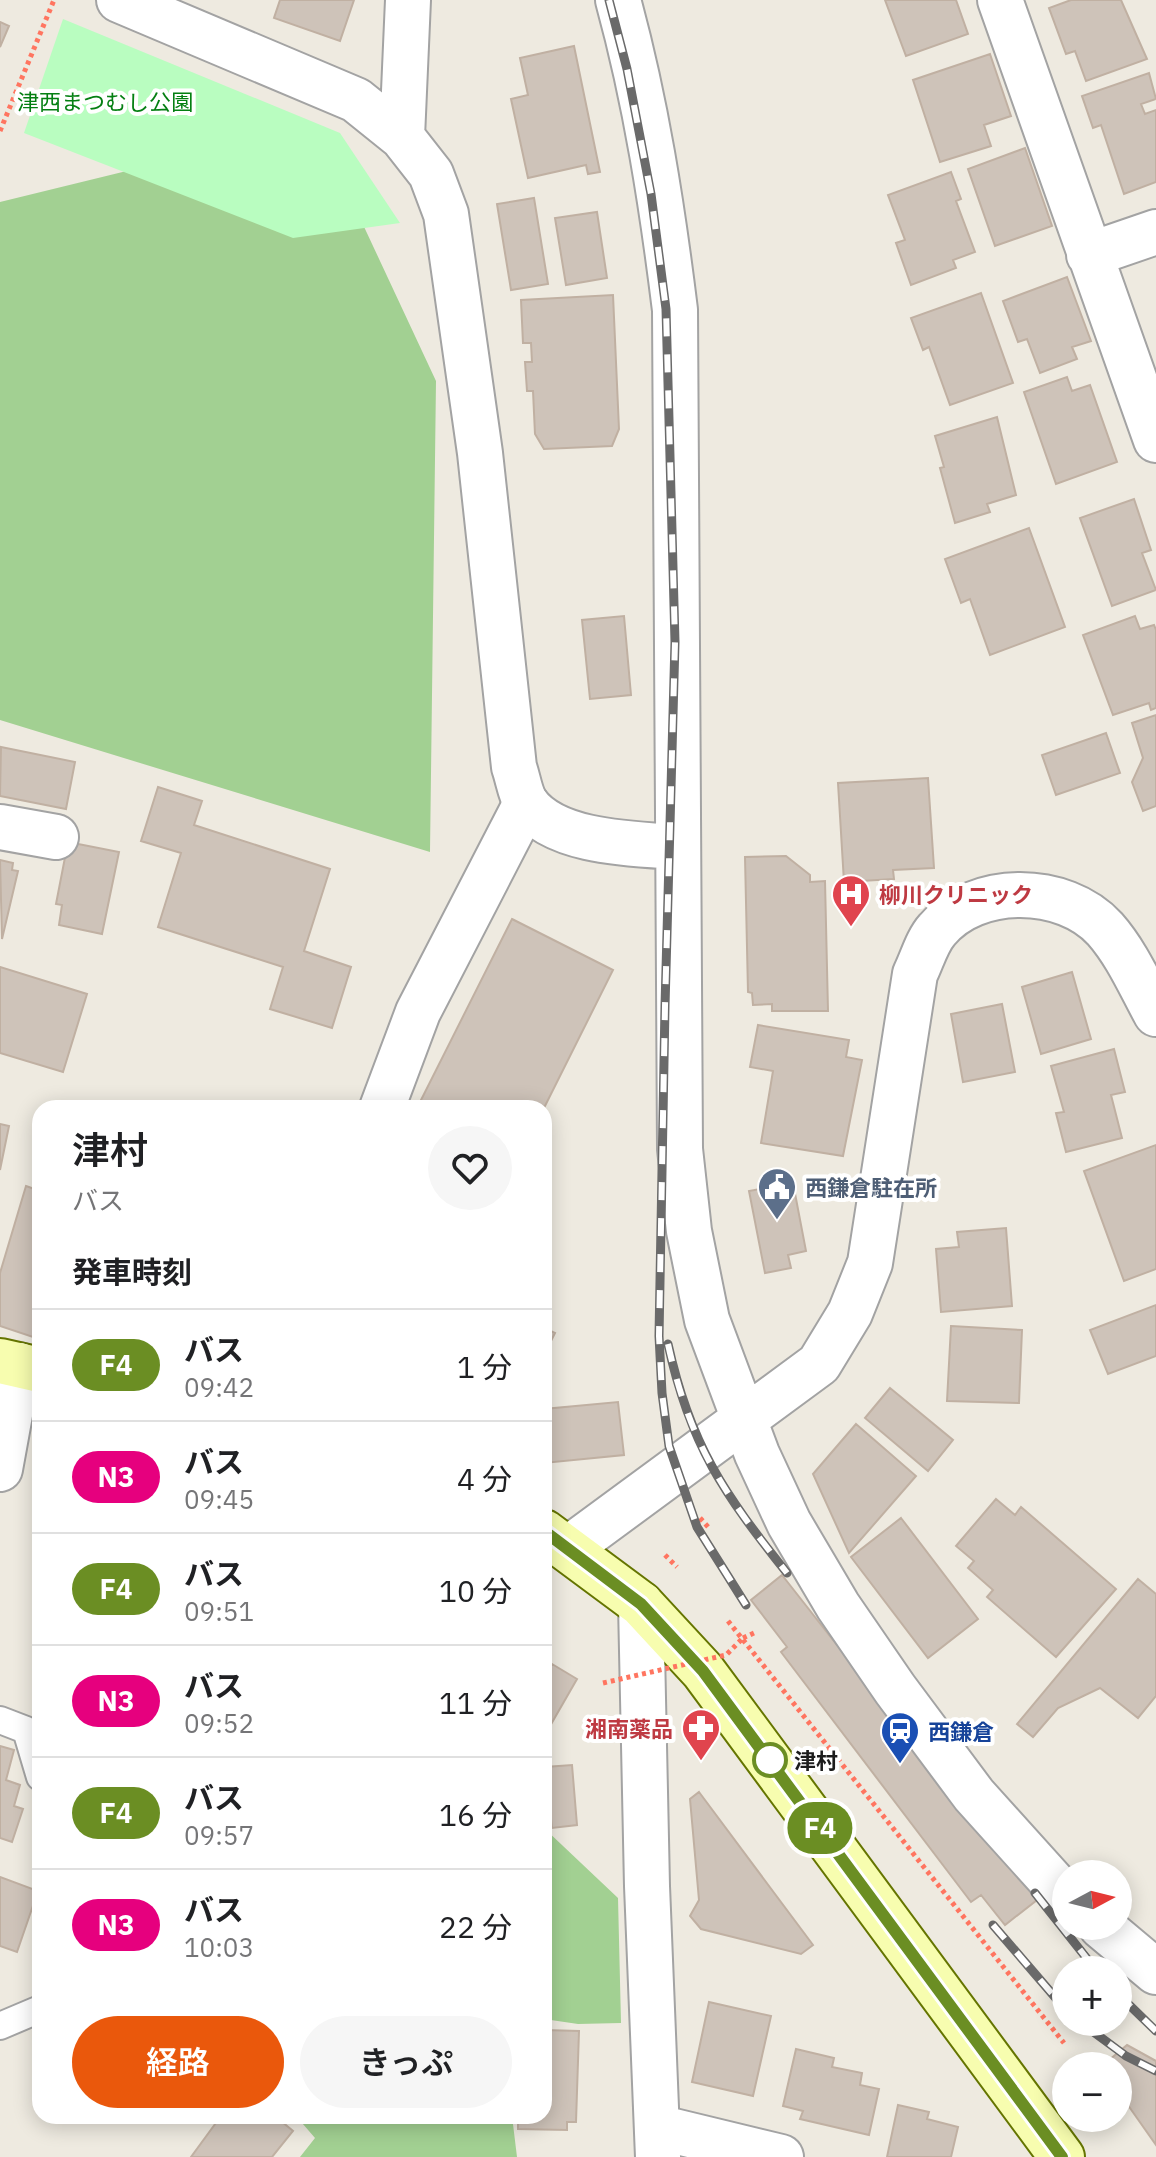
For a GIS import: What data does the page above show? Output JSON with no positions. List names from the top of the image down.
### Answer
{
  "parks": ["津西まつむし公園"],
  "places": {
    "hospital": ["柳川クリニック"],
    "public building": ["西鎌倉駐在所"],
    "other": ["津村"],
    "pharmacy": ["湘南薬品"],
    "station": ["西鎌倉"]
  },
  "lines": ["bus line F4"],
  "north": "right",
  "page": {
    "on_map": "F4",
    "heading": [
      ["津村", "バス"],
      "発車時刻"
    ],
    "list": [
      {
        "mark": "F4",
        "name": "バス",
        "note": "09:42",
        "value": "1 分"
      },
      {
        "mark": "N3",
        "name": "バス",
        "note": "09:45",
        "value": "4 分"
      },
      {
        "mark": "F4",
        "name": "バス",
        "note": "09:51",
        "value": "10 分"
      },
      {
        "mark": "N3",
        "name": "バス",
        "note": "09:52",
        "value": "11 分"
      },
      {
        "mark": "F4",
        "name": "バス",
        "note": "09:57",
        "value": "16 分"
      },
      {
        "mark": "N3",
        "name": "バス",
        "note": "10:03",
        "value": "22 分"
      }
    ],
    "map_buttons": ["+", "−"],
    "buttons": ["経路", "きっぷ"]
  }
}
